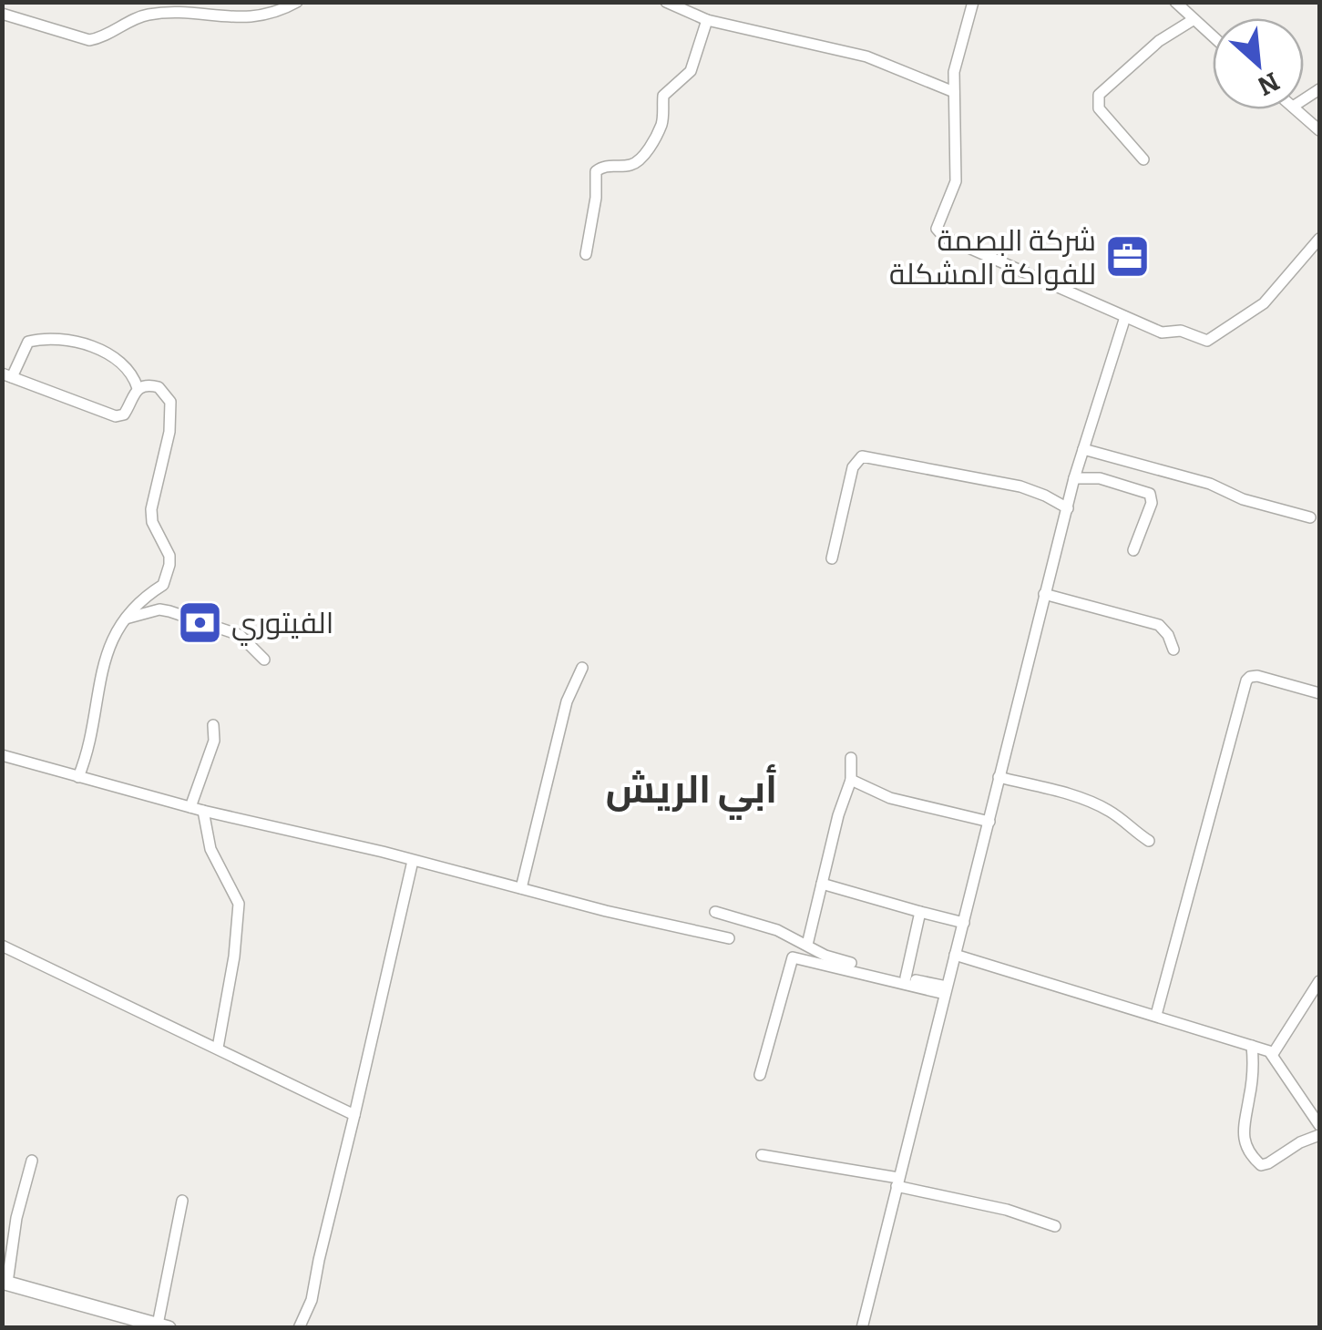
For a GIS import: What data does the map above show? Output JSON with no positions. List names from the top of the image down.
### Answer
{
  "districts": ["أبي الريش"],
  "places": {
    "office": ["شركة البصمة للفواكة المشكلة"],
    "bank": ["الفيتوري"]
  },
  "north": "bottom right"
}
